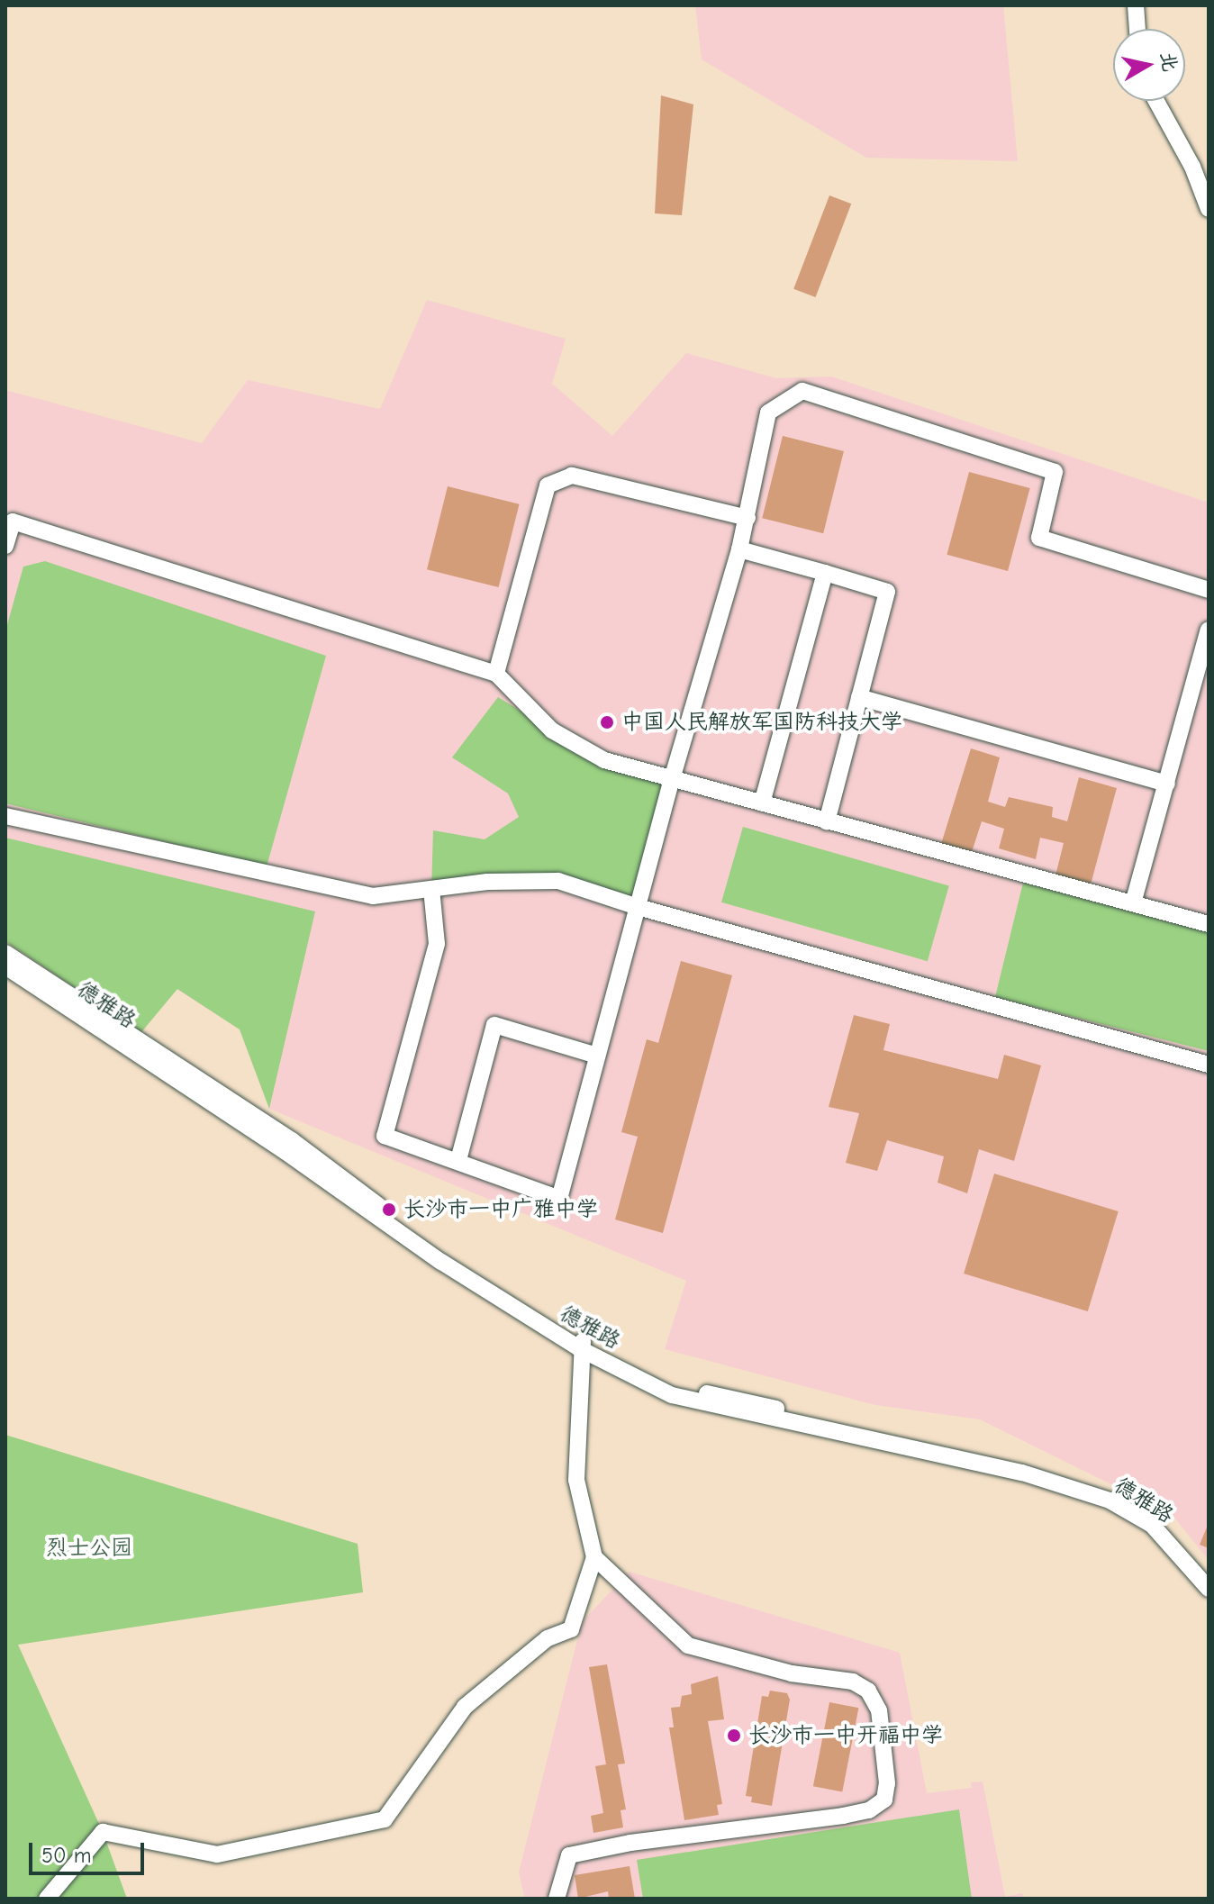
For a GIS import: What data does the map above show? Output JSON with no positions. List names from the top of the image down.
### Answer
{
  "streets": {
    "street": ["德雅路"]
  },
  "parks": ["烈士公园"],
  "places": ["中国人民解放军国防科技大学", "长沙市一中广雅中学", "长沙市一中开福中学"],
  "scale_bar": "50 m",
  "north": "right"
}
